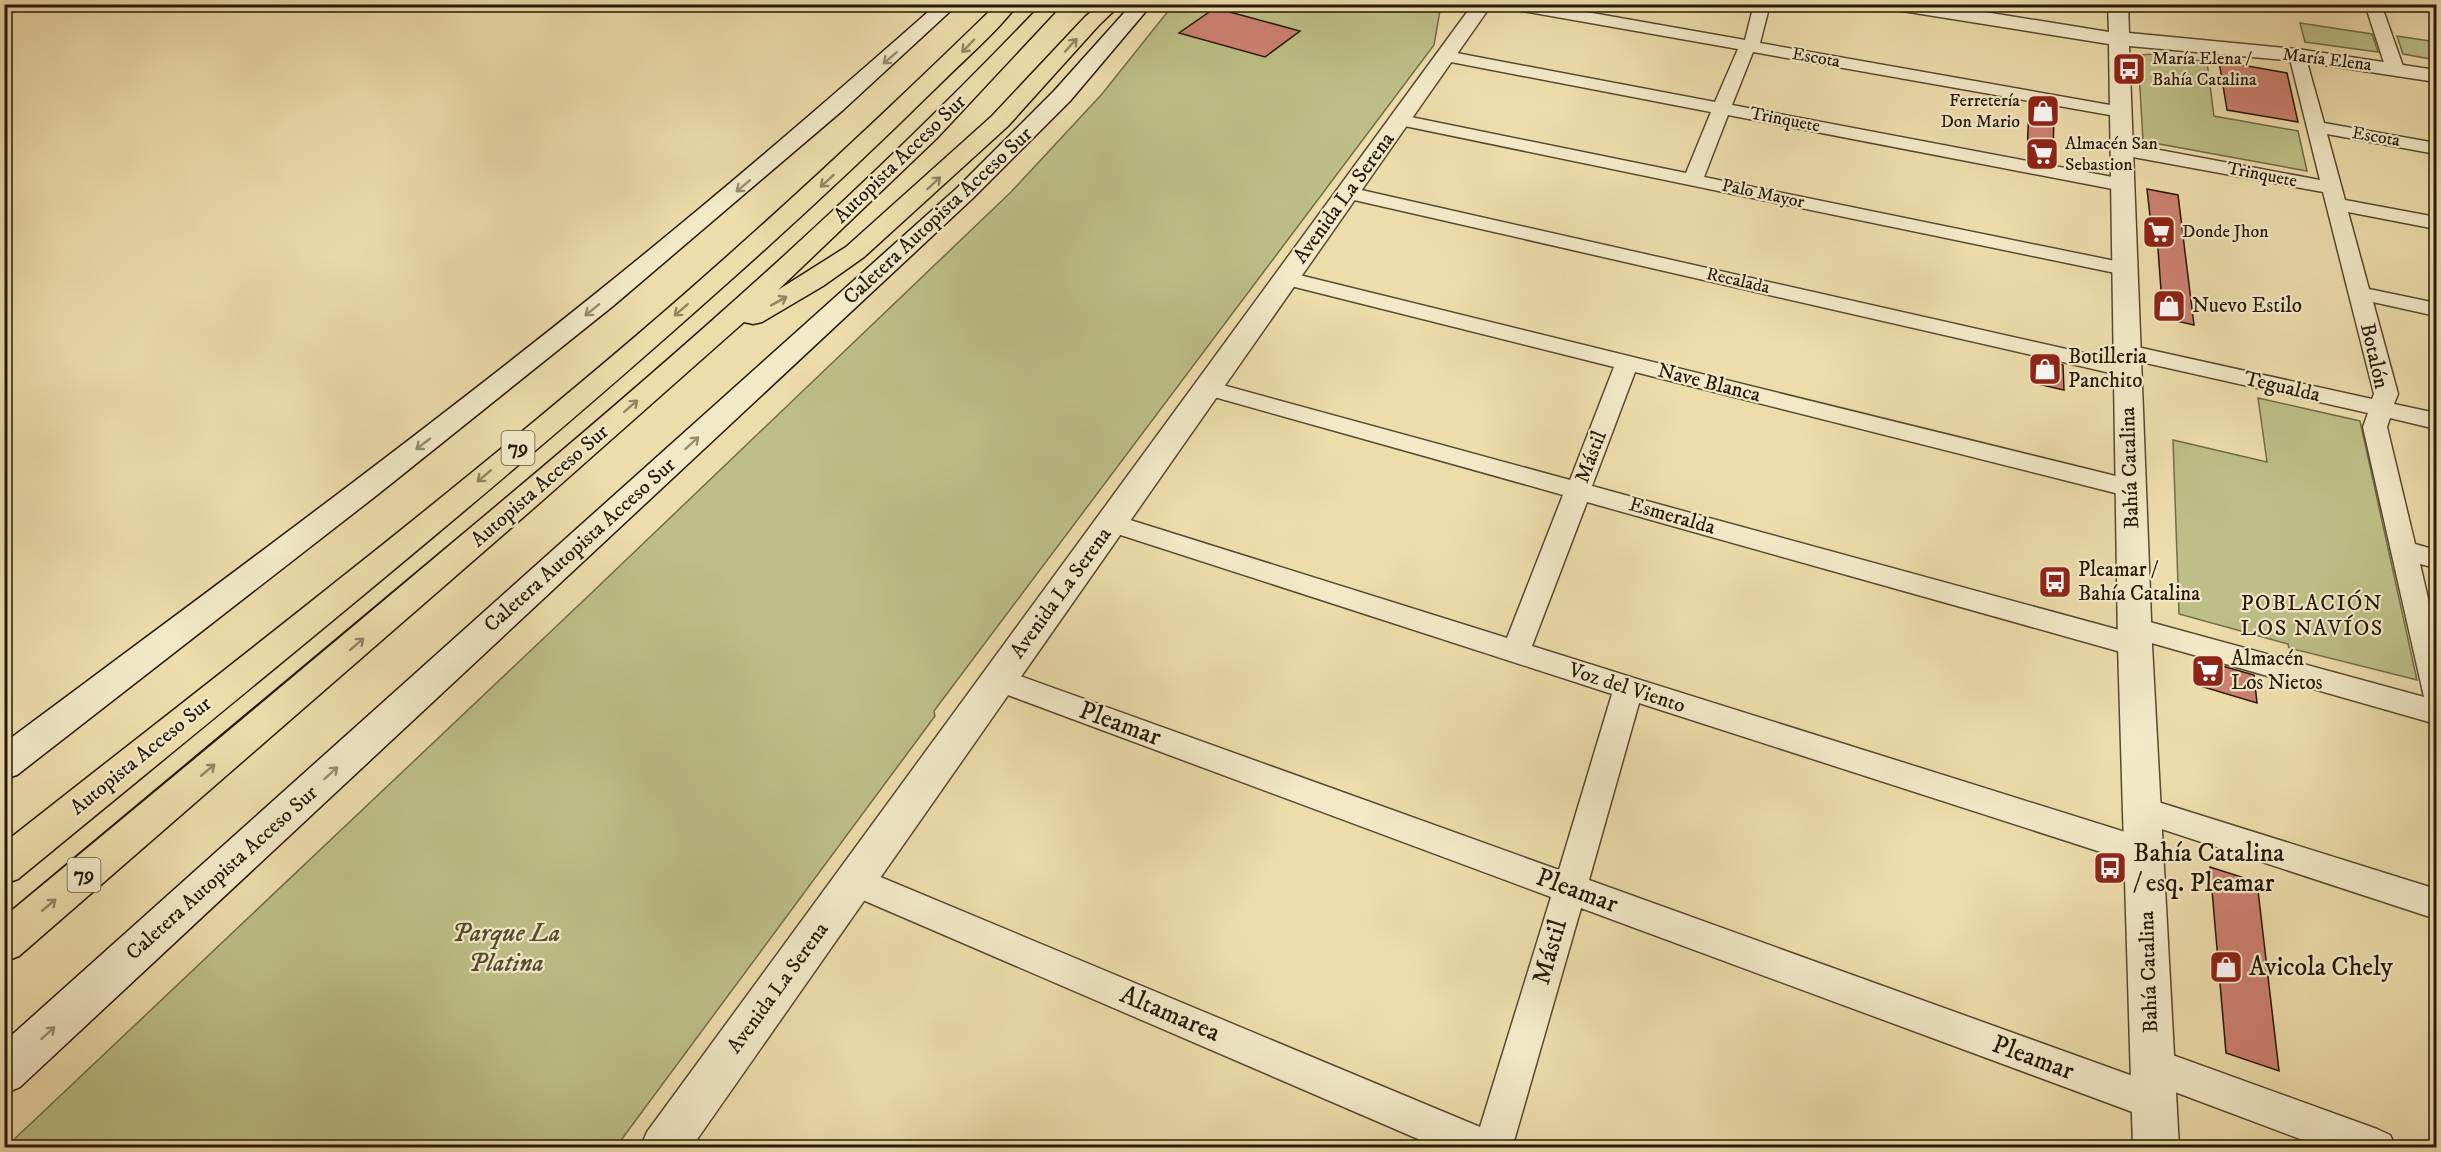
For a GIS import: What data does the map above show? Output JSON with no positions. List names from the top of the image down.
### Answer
{
  "streets": {
    "highway": ["Autopista Acceso Sur", "79"],
    "street": [
      "Escota",
      "María Elena",
      "Trinquete",
      "Palo Mayor",
      "Avenida La Serena",
      "Caletera Autopista Acceso Sur",
      "Recalada",
      "Botalón",
      "Nave Blanca",
      "Tegualda",
      "Mástil",
      "Bahía Catalina",
      "Esmeralda",
      "Voz del Viento",
      "Pleamar",
      "Altamarea"
    ]
  },
  "crossings": [
    ["Escota", "Botalón"],
    ["Escota", "Bahía Catalina"],
    ["María Elena", "Botalón"],
    ["María Elena", "Bahía Catalina"],
    ["Trinquete", "Avenida La Serena"],
    ["Trinquete", "Botalón"],
    ["Trinquete", "Bahía Catalina"],
    ["Palo Mayor", "Avenida La Serena"],
    ["Palo Mayor", "Bahía Catalina"],
    ["Avenida La Serena", "Recalada"],
    ["Avenida La Serena", "Nave Blanca"],
    ["Avenida La Serena", "Esmeralda"],
    ["Avenida La Serena", "Voz del Viento"],
    ["Avenida La Serena", "Pleamar"],
    ["Avenida La Serena", "Altamarea"],
    ["Recalada", "Tegualda"],
    ["Recalada", "Bahía Catalina"],
    ["Botalón", "Tegualda"],
    ["Nave Blanca", "Mástil"],
    ["Nave Blanca", "Bahía Catalina"],
    ["Tegualda", "Bahía Catalina"],
    ["Mástil", "Esmeralda"],
    ["Mástil", "Voz del Viento"],
    ["Mástil", "Pleamar"],
    ["Bahía Catalina", "Esmeralda"],
    ["Bahía Catalina", "Voz del Viento"],
    ["Bahía Catalina", "Pleamar"]
  ],
  "districts": ["POBLACIÓN LOS NAVÍOS"],
  "parks": ["Parque La Platina"],
  "places": {
    "bus stop": ["María Elena / Bahía Catalina", "Pleamar / Bahía Catalina", "Bahía Catalina / esq. Pleamar"],
    "shop": [
      "Ferretería Don Mario",
      "Nuevo Estilo",
      "Botilleria Panchito",
      "Avicola Chely"
    ],
    "supermarket": ["Almacén San Sebastion", "Donde Jhon", "Almacén Los Nietos"]
  }
}
